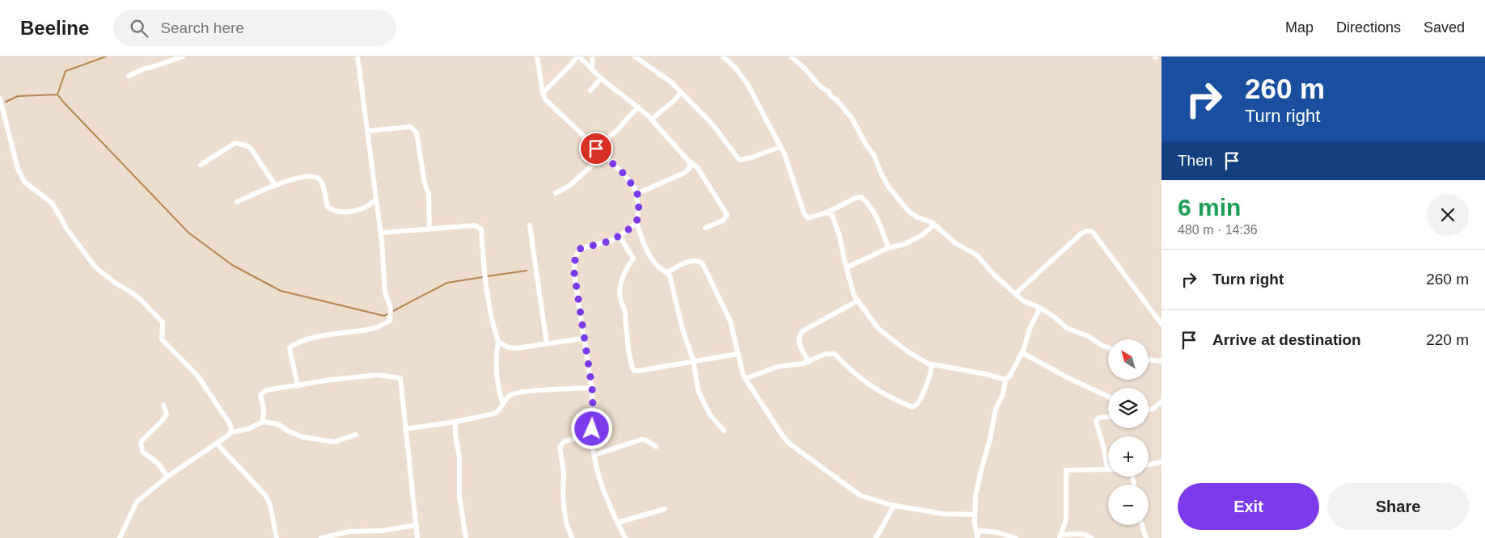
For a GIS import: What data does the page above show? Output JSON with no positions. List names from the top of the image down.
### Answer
{
  "north": "top left",
  "page": {
    "header": "Beeline",
    "search": "Search here",
    "nav": ["Map", "Directions", "Saved"],
    "turn": ["260 m", "Turn right"],
    "then": "Then",
    "heading": ["6 min", "480 m · 14:36"],
    "list": [
      {
        "name": "Turn right",
        "value": "260 m"
      },
      {
        "name": "Arrive at destination",
        "value": "220 m"
      }
    ],
    "map_buttons": ["+", "−"],
    "buttons": ["Exit", "Share"]
  }
}
